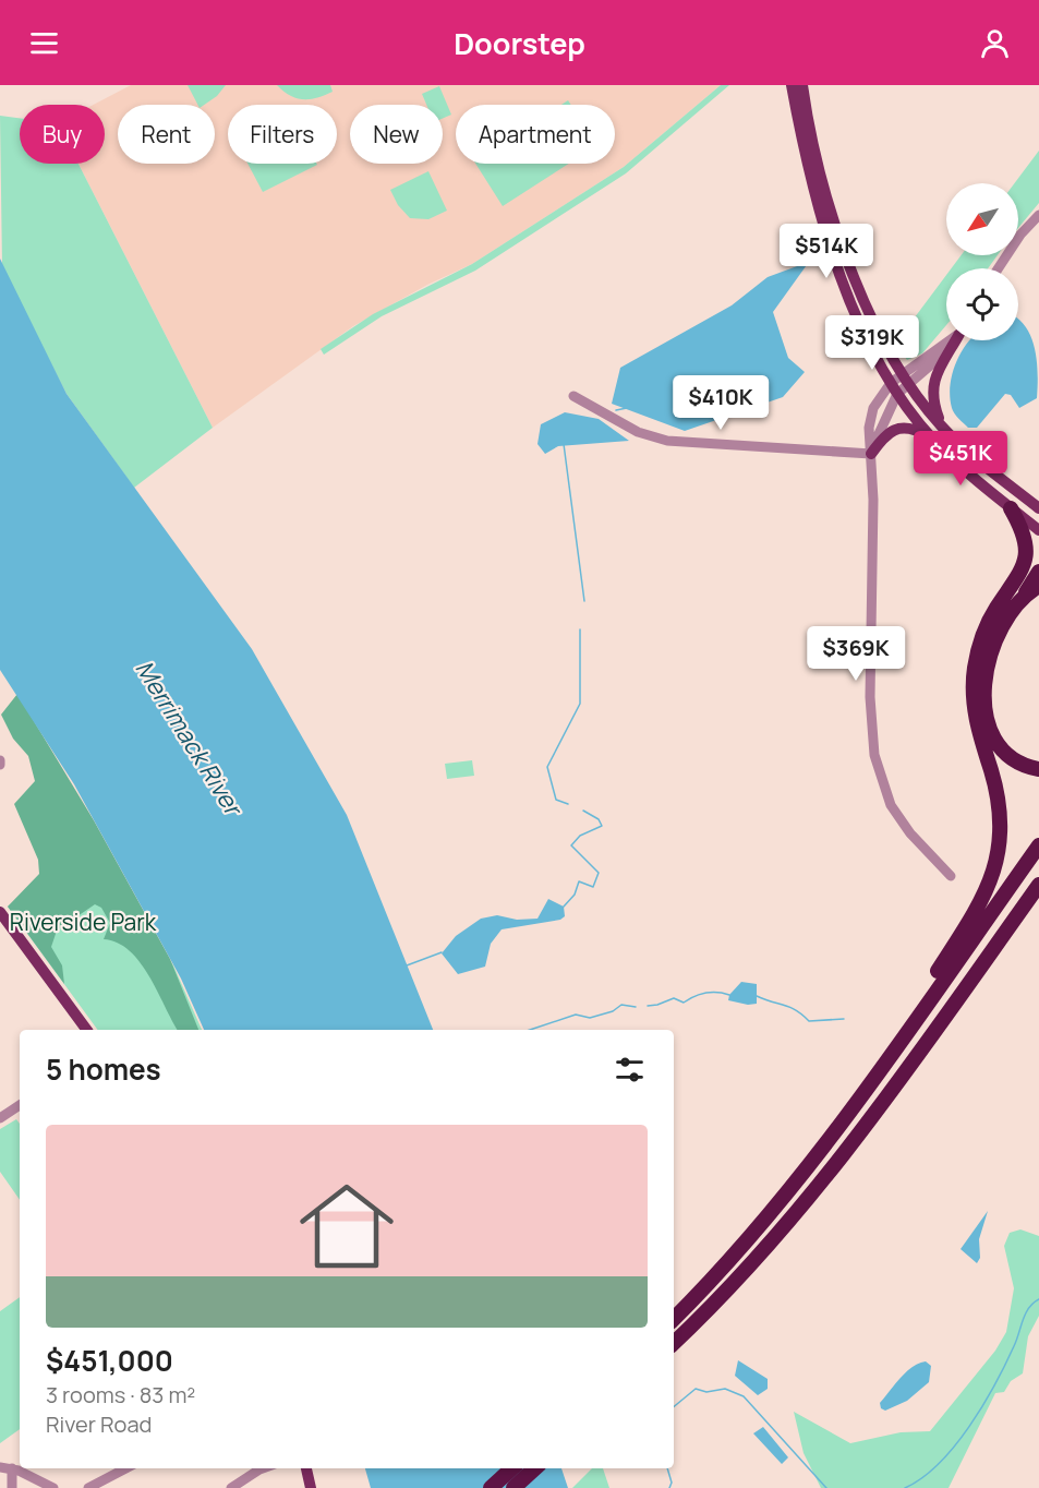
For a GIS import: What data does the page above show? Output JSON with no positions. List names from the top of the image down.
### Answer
{
  "water": ["Merrimack River"],
  "parks": ["Riverside Park"],
  "north": "bottom left",
  "page": {
    "header": "Doorstep",
    "chip": [
      "Buy",
      "Rent",
      "Filters",
      "New",
      "Apartment"
    ],
    "price": [
      "$514K",
      "$319K",
      "$410K",
      "$451K",
      "$369K"
    ],
    "heading": "5 homes",
    "list": [
      {
        "name": "$451,000",
        "note": "3 rooms · 83 m² · River Road"
      }
    ]
  }
}
